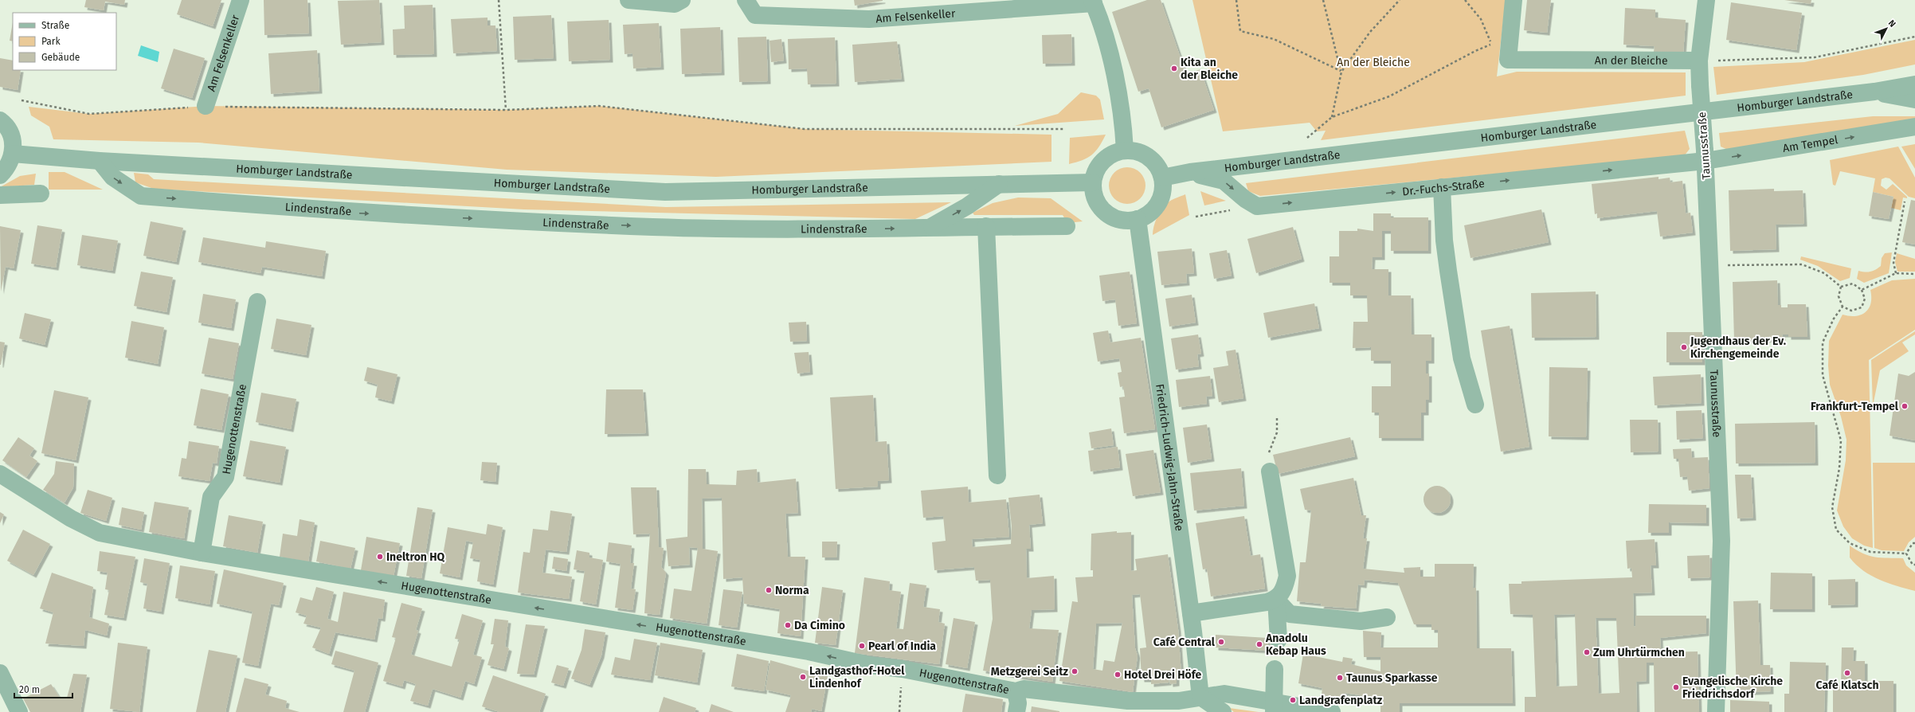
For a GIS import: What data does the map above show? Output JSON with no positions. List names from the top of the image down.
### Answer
{
  "streets": {
    "street": [
      "Am Felsenkeller",
      "An der Bleiche",
      "Homburger Landstraße",
      "Am Tempel",
      "Taunusstraße",
      "Dr.-Fuchs-Straße",
      "Lindenstraße",
      "Hugenottenstraße",
      "Friedrich-Ludwig-Jahn-Straße"
    ]
  },
  "crossings": [
    ["An der Bleiche", "Taunusstraße"],
    ["Homburger Landstraße", "Lindenstraße"],
    ["Homburger Landstraße", "Friedrich-Ludwig-Jahn-Straße"],
    ["Am Tempel", "Taunusstraße"],
    ["Am Tempel", "Dr.-Fuchs-Straße"],
    ["Taunusstraße", "Dr.-Fuchs-Straße"],
    ["Hugenottenstraße", "Friedrich-Ludwig-Jahn-Straße"]
  ],
  "one_way": [
    "Am Tempel",
    "Dr.-Fuchs-Straße",
    "Lindenstraße",
    "Hugenottenstraße"
  ],
  "parks": ["An der Bleiche"],
  "places": [
    "Kita an der Bleiche",
    "Jugendhaus der Ev. Kirchengemeinde",
    "Frankfurt-Tempel",
    "Ineltron HQ",
    "Norma",
    "Da Cimino",
    "Café Central",
    "Anadolu Kebap Haus",
    "Pearl of India",
    "Zum Uhrtürmchen",
    "Metzgerei Seitz",
    "Café Klatsch",
    "Hotel Drei Höfe",
    "Landgasthof-Hotel Lindenhof",
    "Taunus Sparkasse",
    "Evangelische Kirche Friedrichsdorf",
    "Landgrafenplatz"
  ],
  "legend": ["Straße", "Park", "Gebäude"],
  "scale_bar": "20 m",
  "north": "top right"
}
